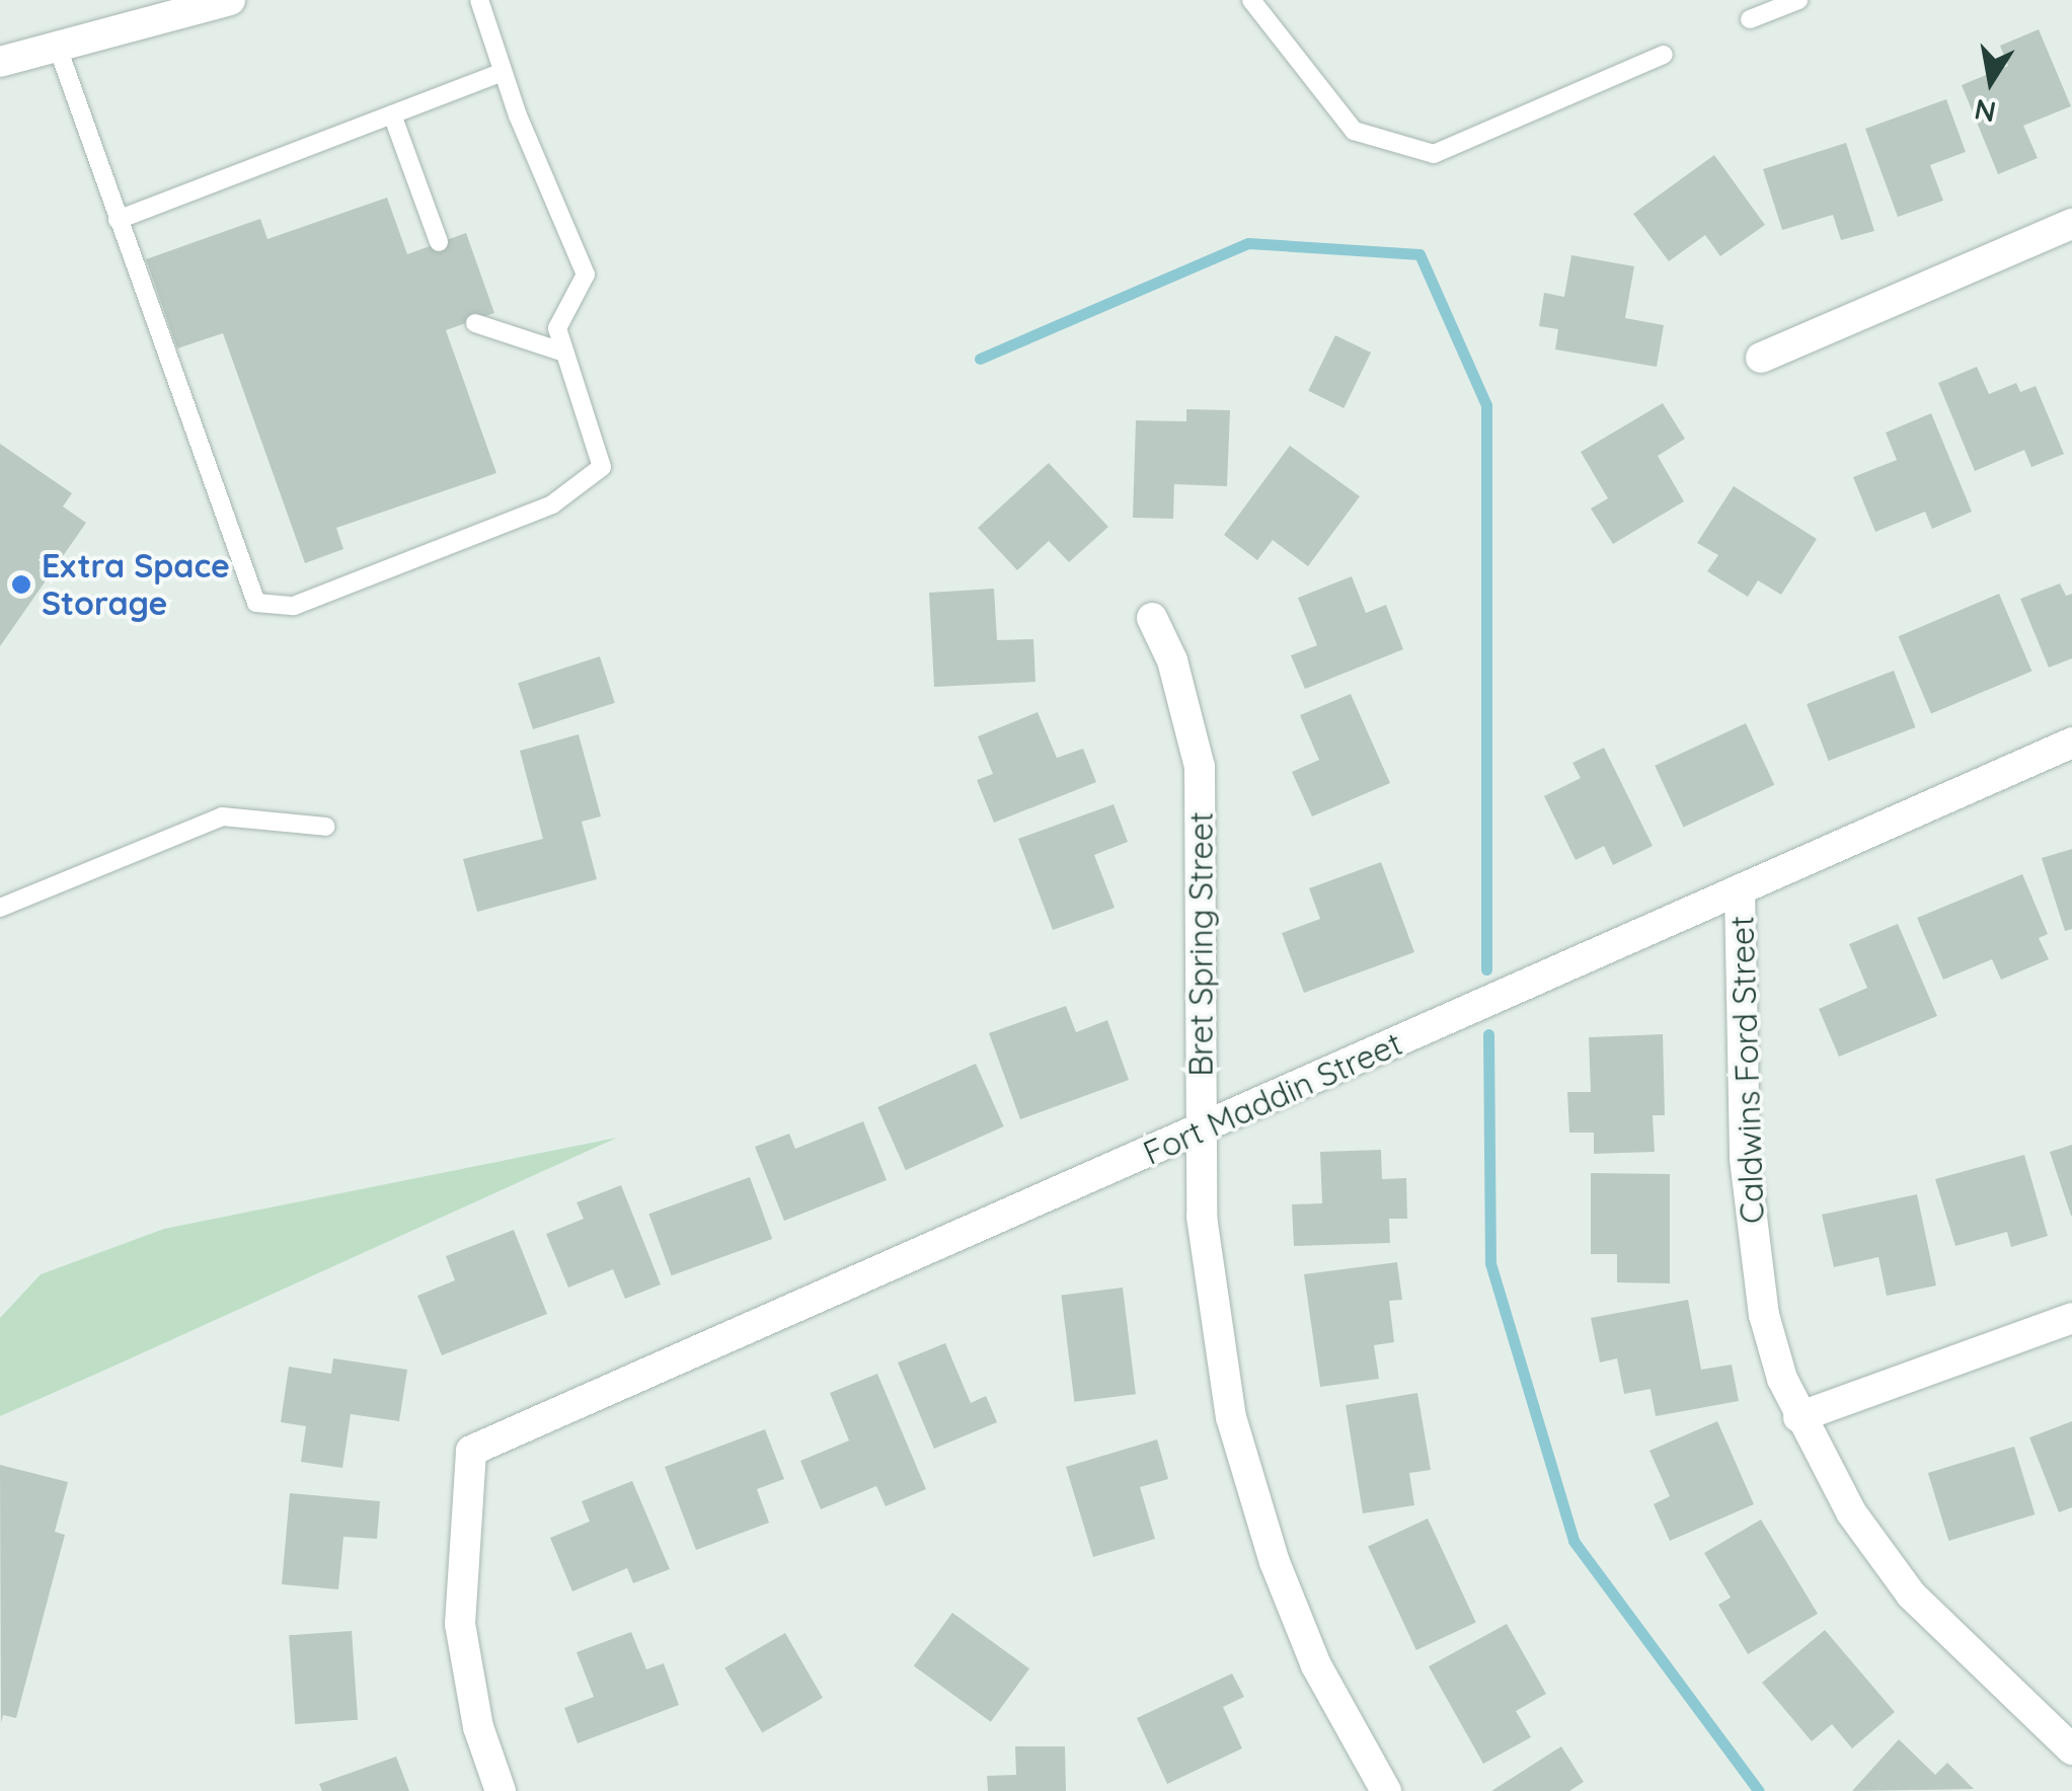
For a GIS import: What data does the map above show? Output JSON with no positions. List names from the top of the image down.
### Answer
{
  "streets": {
    "street": ["Bret Spring Street", "Caldwins Ford Street", "Fort Maddin Street"]
  },
  "crossings": [
    ["Bret Spring Street", "Fort Maddin Street"],
    ["Caldwins Ford Street", "Fort Maddin Street"]
  ],
  "places": ["Extra Space Storage"],
  "north": "bottom"
}
